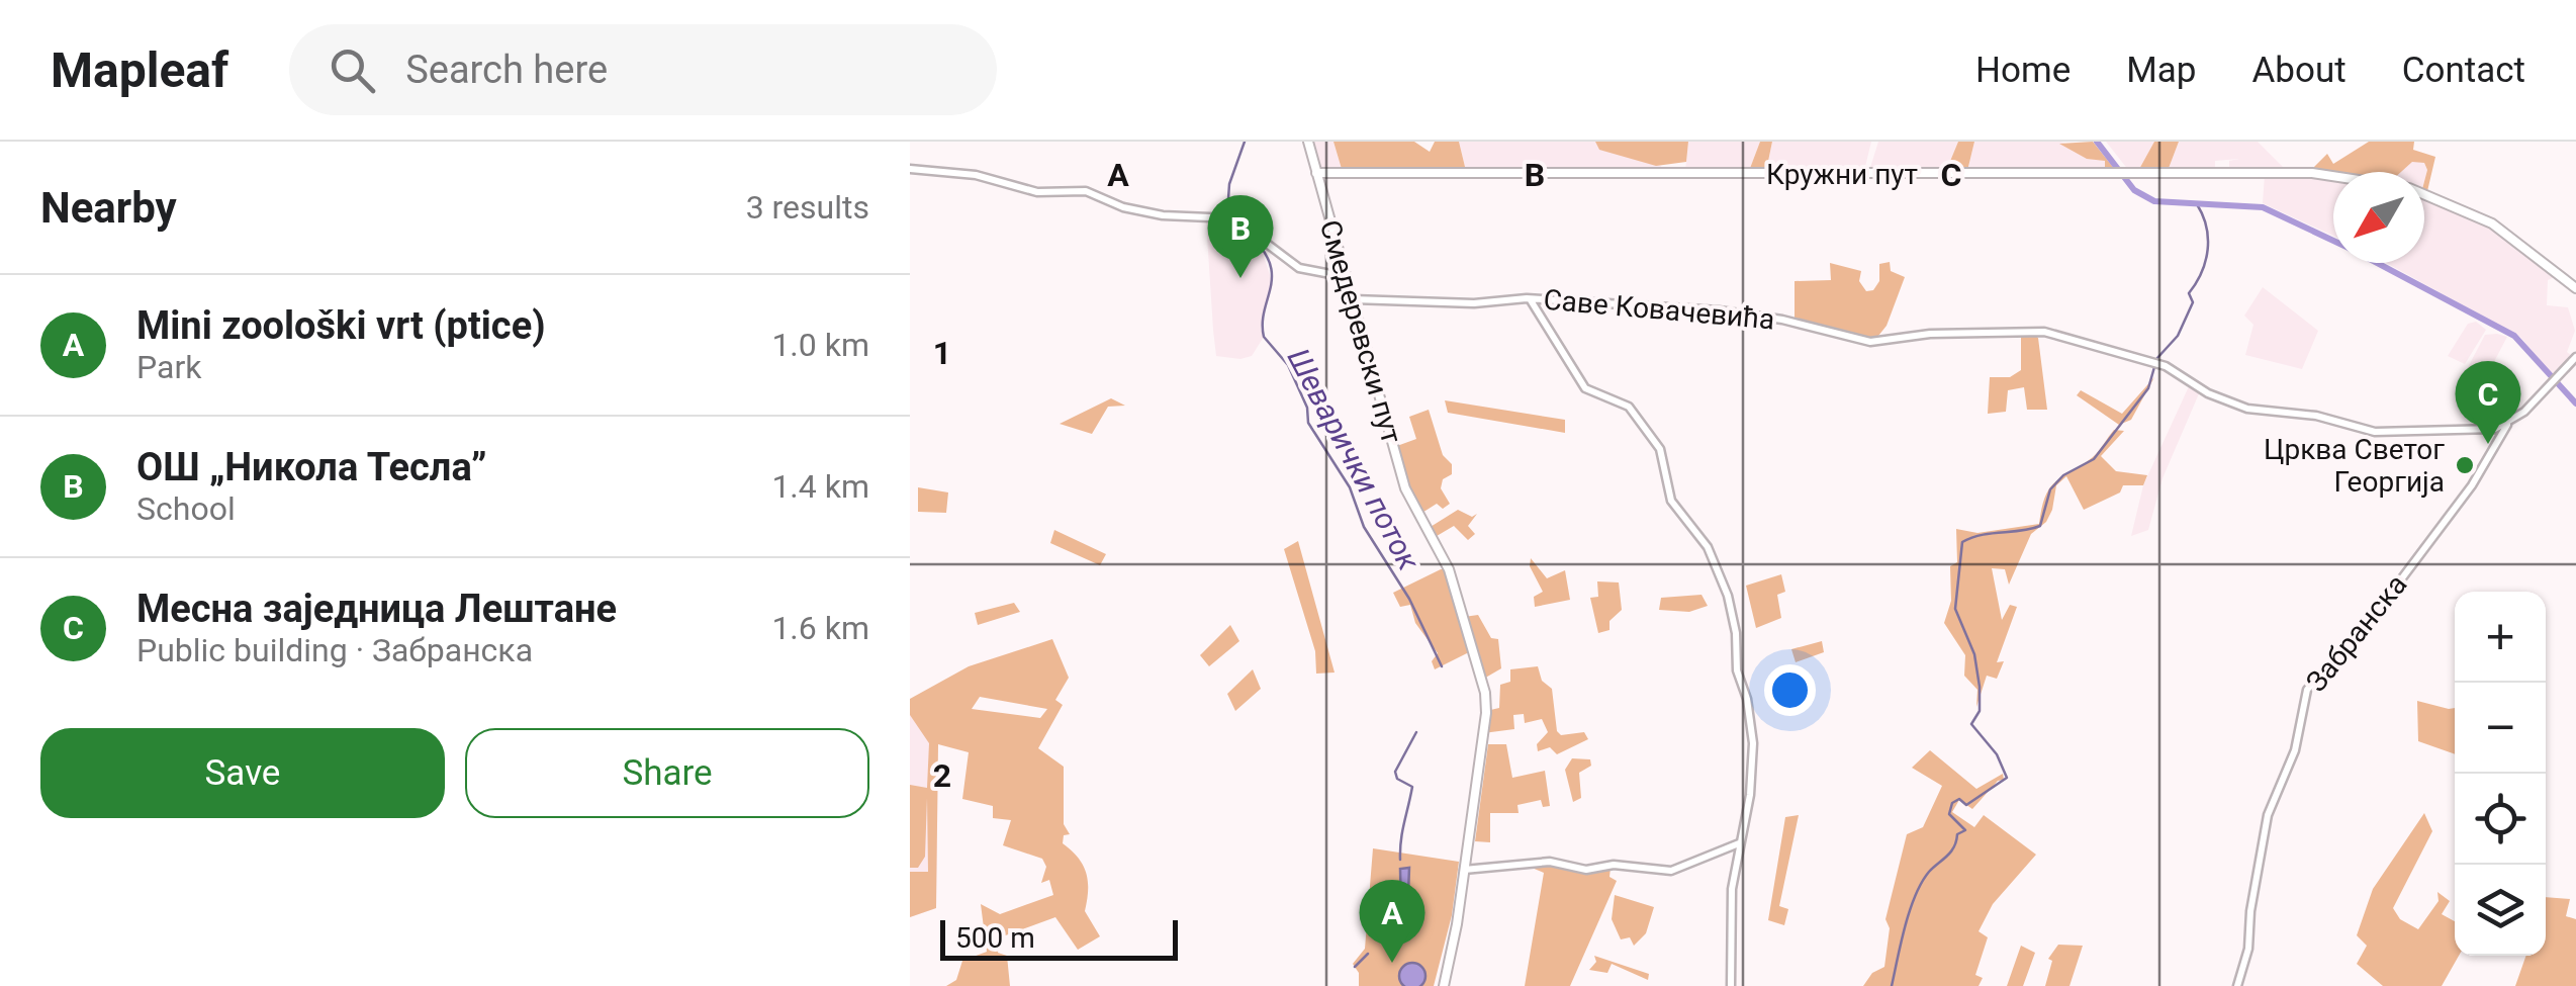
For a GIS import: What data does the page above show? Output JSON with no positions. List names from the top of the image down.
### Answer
{
  "streets": {
    "main road": ["Кружни пут", "Смедеревски пут"],
    "street": ["Саве Ковачевића", "Забранска"]
  },
  "crossings": [
    ["Кружни пут", "Смедеревски пут"],
    ["Саве Ковачевића", "Смедеревски пут"]
  ],
  "water": ["Шеварички поток"],
  "places": ["Црква Светог Георгија"],
  "scale_bar": "500 m",
  "north": "bottom left",
  "page": {
    "header": "Mapleaf",
    "search": "Search here",
    "nav": [
      "Home",
      "Map",
      "About",
      "Contact"
    ],
    "heading": ["Nearby", "3 results"],
    "pins": ["B", "C", "A"],
    "list": [
      {
        "mark": "A",
        "name": "Mini zoološki vrt (ptice)",
        "note": "Park",
        "value": "1.0 km"
      },
      {
        "mark": "B",
        "name": "ОШ „Никола Тесла”",
        "note": "School",
        "value": "1.4 km"
      },
      {
        "mark": "C",
        "name": "Месна заједница Лештане",
        "note": "Public building · Забранска",
        "value": "1.6 km"
      }
    ],
    "map_buttons": ["+", "−"],
    "buttons": ["Save", "Share"],
    "scale": "500 m"
  },
  "grid": {
    "columns": ["A", "B", "C"],
    "rows": ["1", "2"]
  }
}
